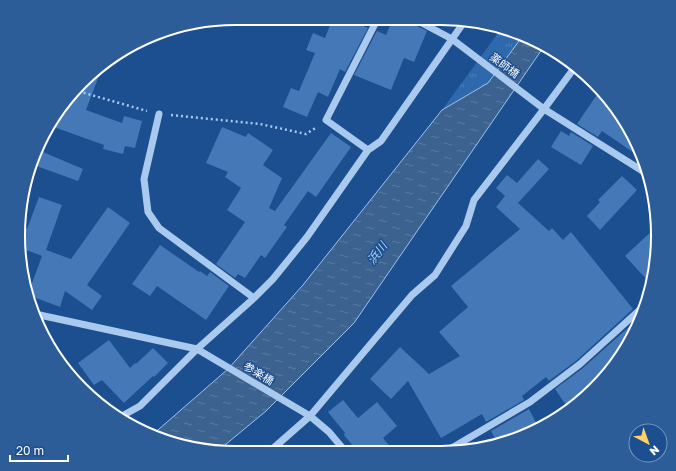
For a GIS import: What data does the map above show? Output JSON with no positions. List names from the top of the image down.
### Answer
{
  "streets": {
    "street": ["薬師橋", "参楽橋"]
  },
  "water": ["浜川"],
  "scale_bar": "20 m",
  "north": "bottom right"
}
